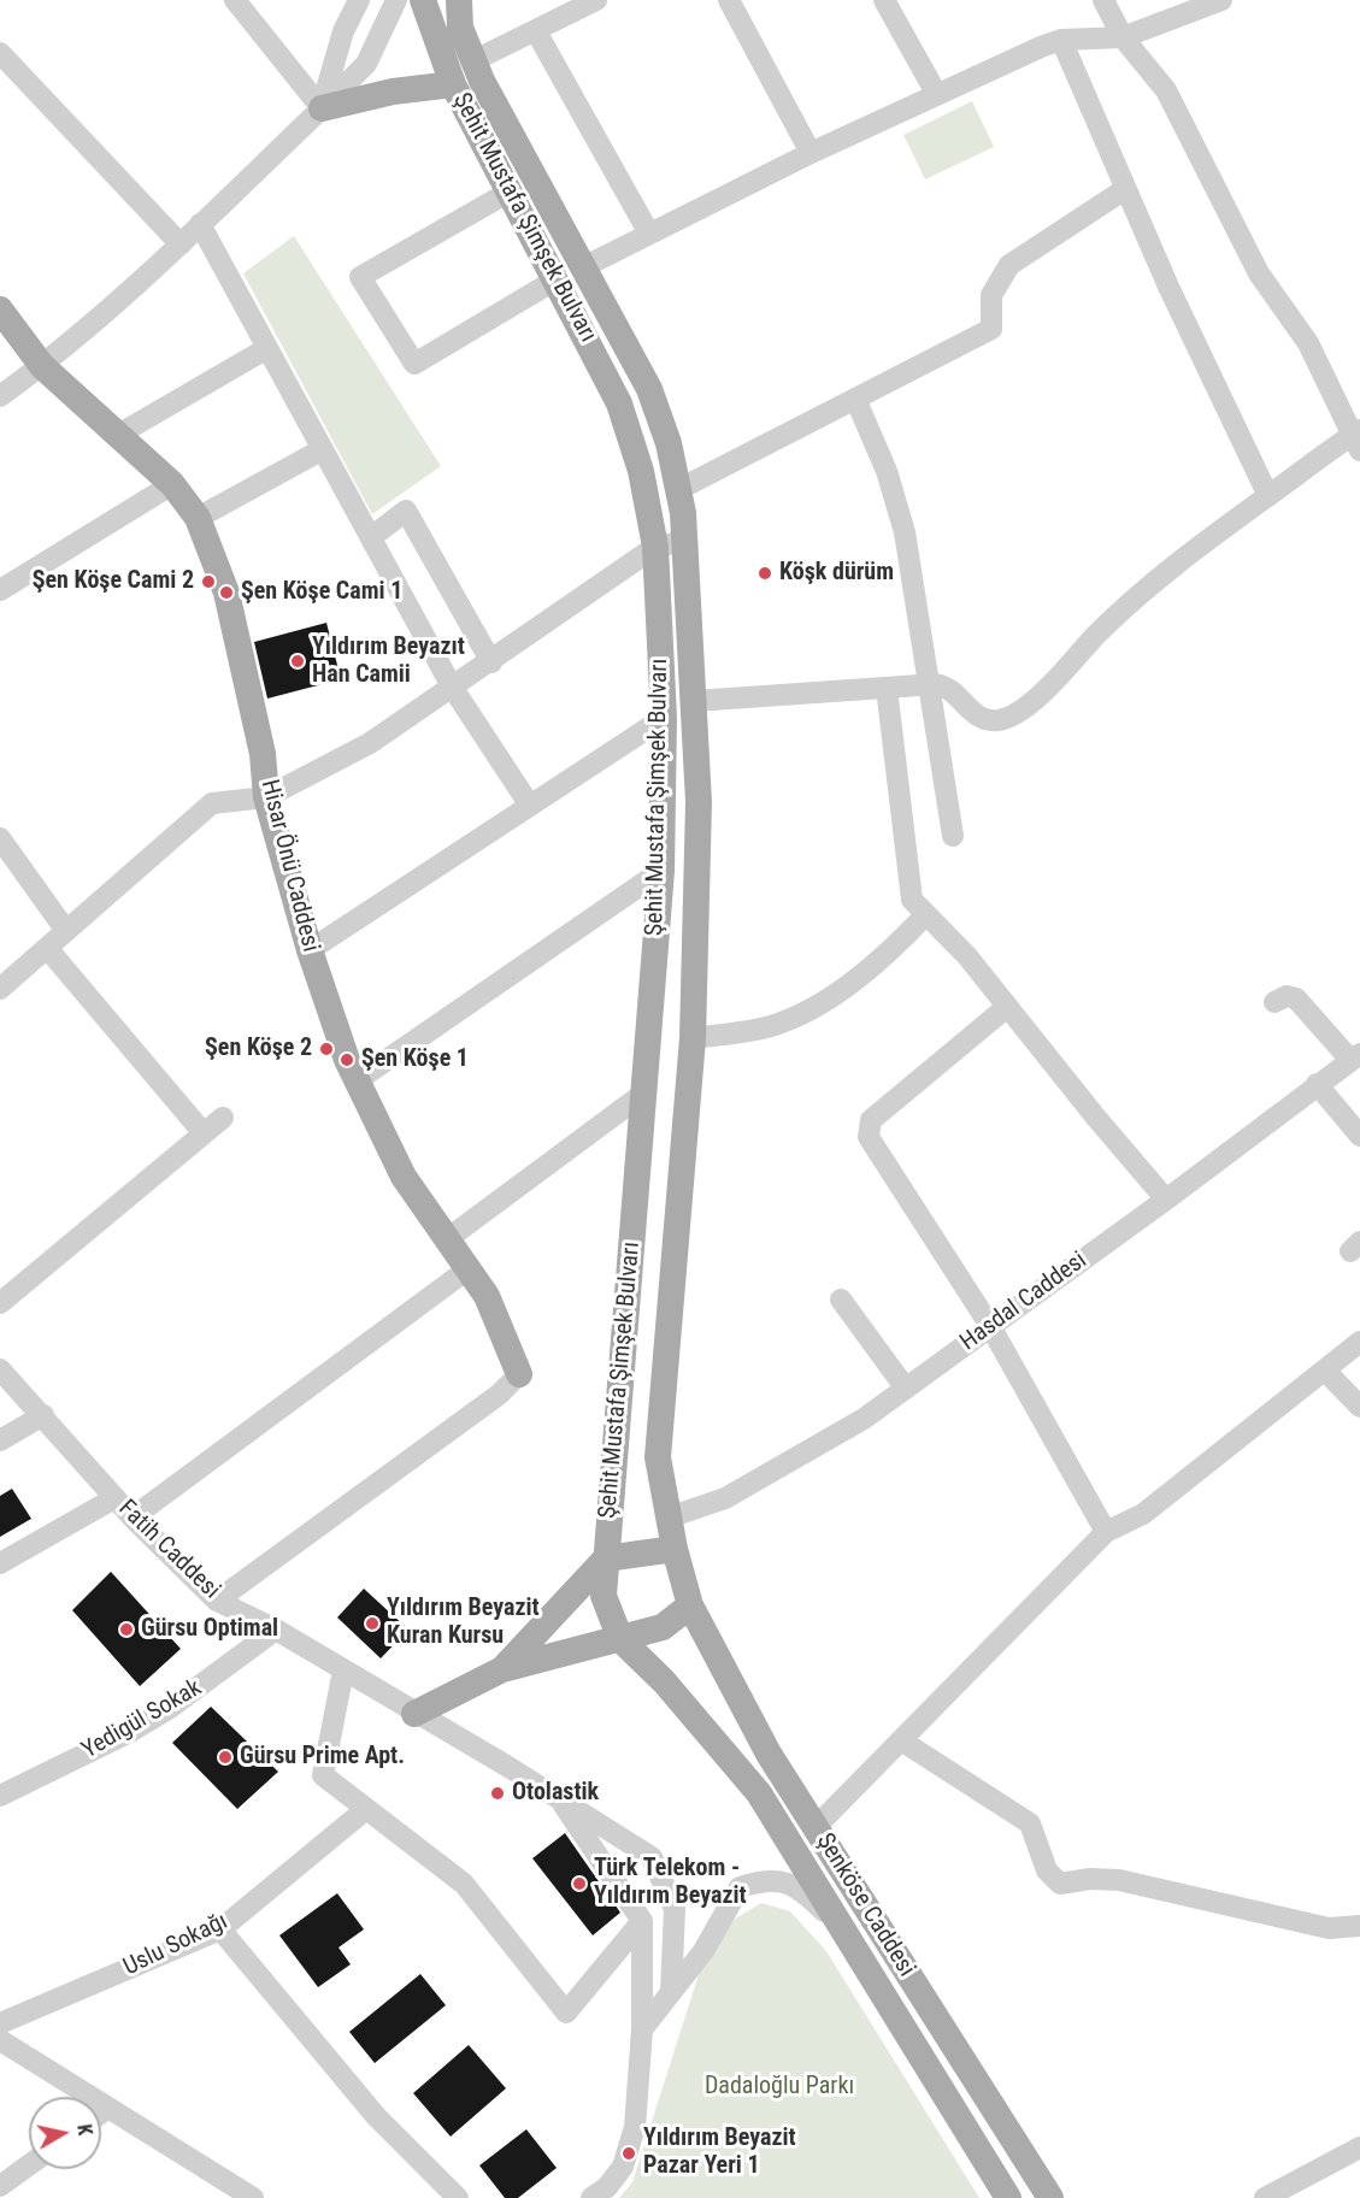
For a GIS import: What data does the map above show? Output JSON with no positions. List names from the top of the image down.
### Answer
{
  "streets": {
    "main road": ["Şehit Mustafa Şimşek Bulvarı", "Hisar Önü Caddesi", "Şenköse Caddesi"],
    "street": [
      "Hasdal Caddesi",
      "Fatih Caddesi",
      "Yedigül Sokak",
      "Uslu Sokağı"
    ]
  },
  "crossings": [
    ["Şehit Mustafa Şimşek Bulvarı", "Hasdal Caddesi"],
    ["Şehit Mustafa Şimşek Bulvarı", "Şenköse Caddesi"],
    ["Fatih Caddesi", "Yedigül Sokak"]
  ],
  "parks": ["Dadaloğlu Parkı"],
  "places": [
    "Köşk dürüm",
    "Şen Köşe Cami 2",
    "Şen Köşe Cami 1",
    "Yıldırım Beyazıt Han Camii",
    "Şen Köşe 2",
    "Şen Köşe 1",
    "Yıldırım Beyazit Kuran Kursu",
    "Gürsu Optimal",
    "Gürsu Prime Apt.",
    "Otolastik",
    "Türk Telekom - Yıldırım Beyazit",
    "Yıldırım Beyazit Pazar Yeri 1"
  ],
  "north": "right"
}
